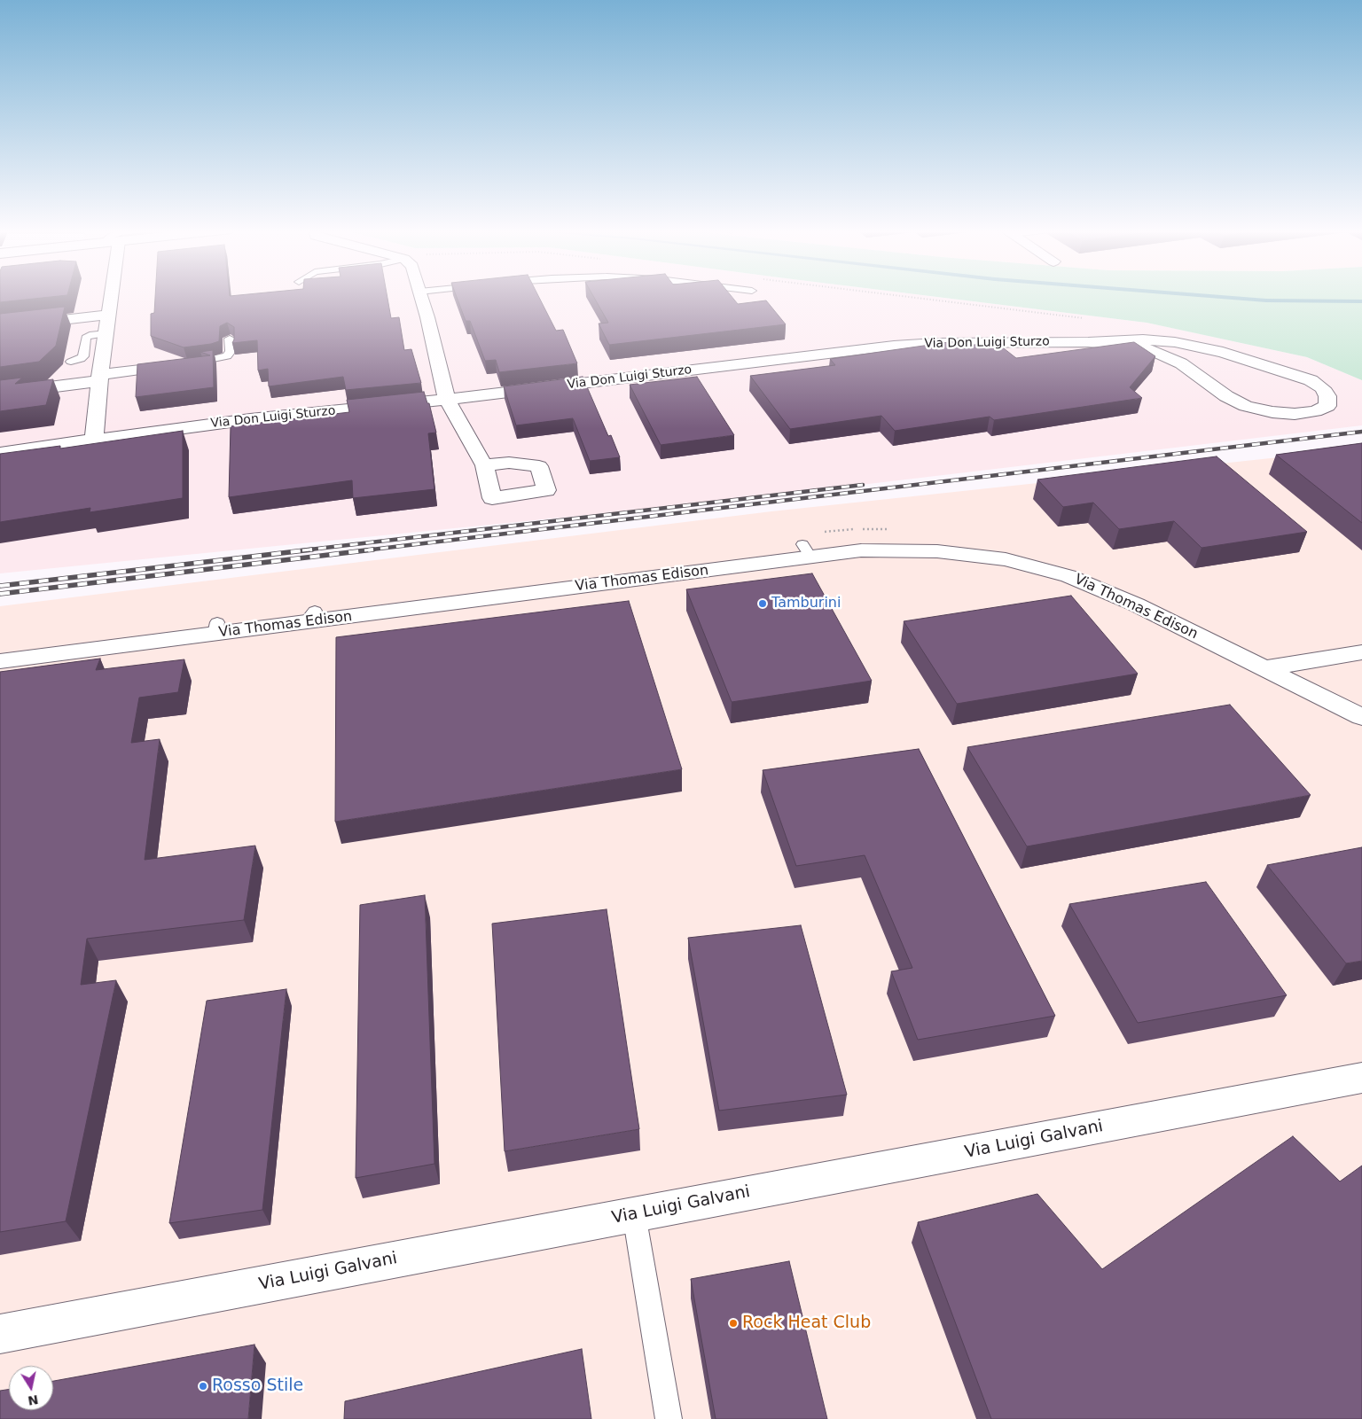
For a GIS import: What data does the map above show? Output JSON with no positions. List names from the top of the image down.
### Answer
{
  "streets": {
    "street": ["Via Don Luigi Sturzo", "Via Thomas Edison", "Via Luigi Galvani"]
  },
  "places": ["Tamburini", "Rock Heat Club", "Rosso Stile"],
  "north": "bottom"
}
